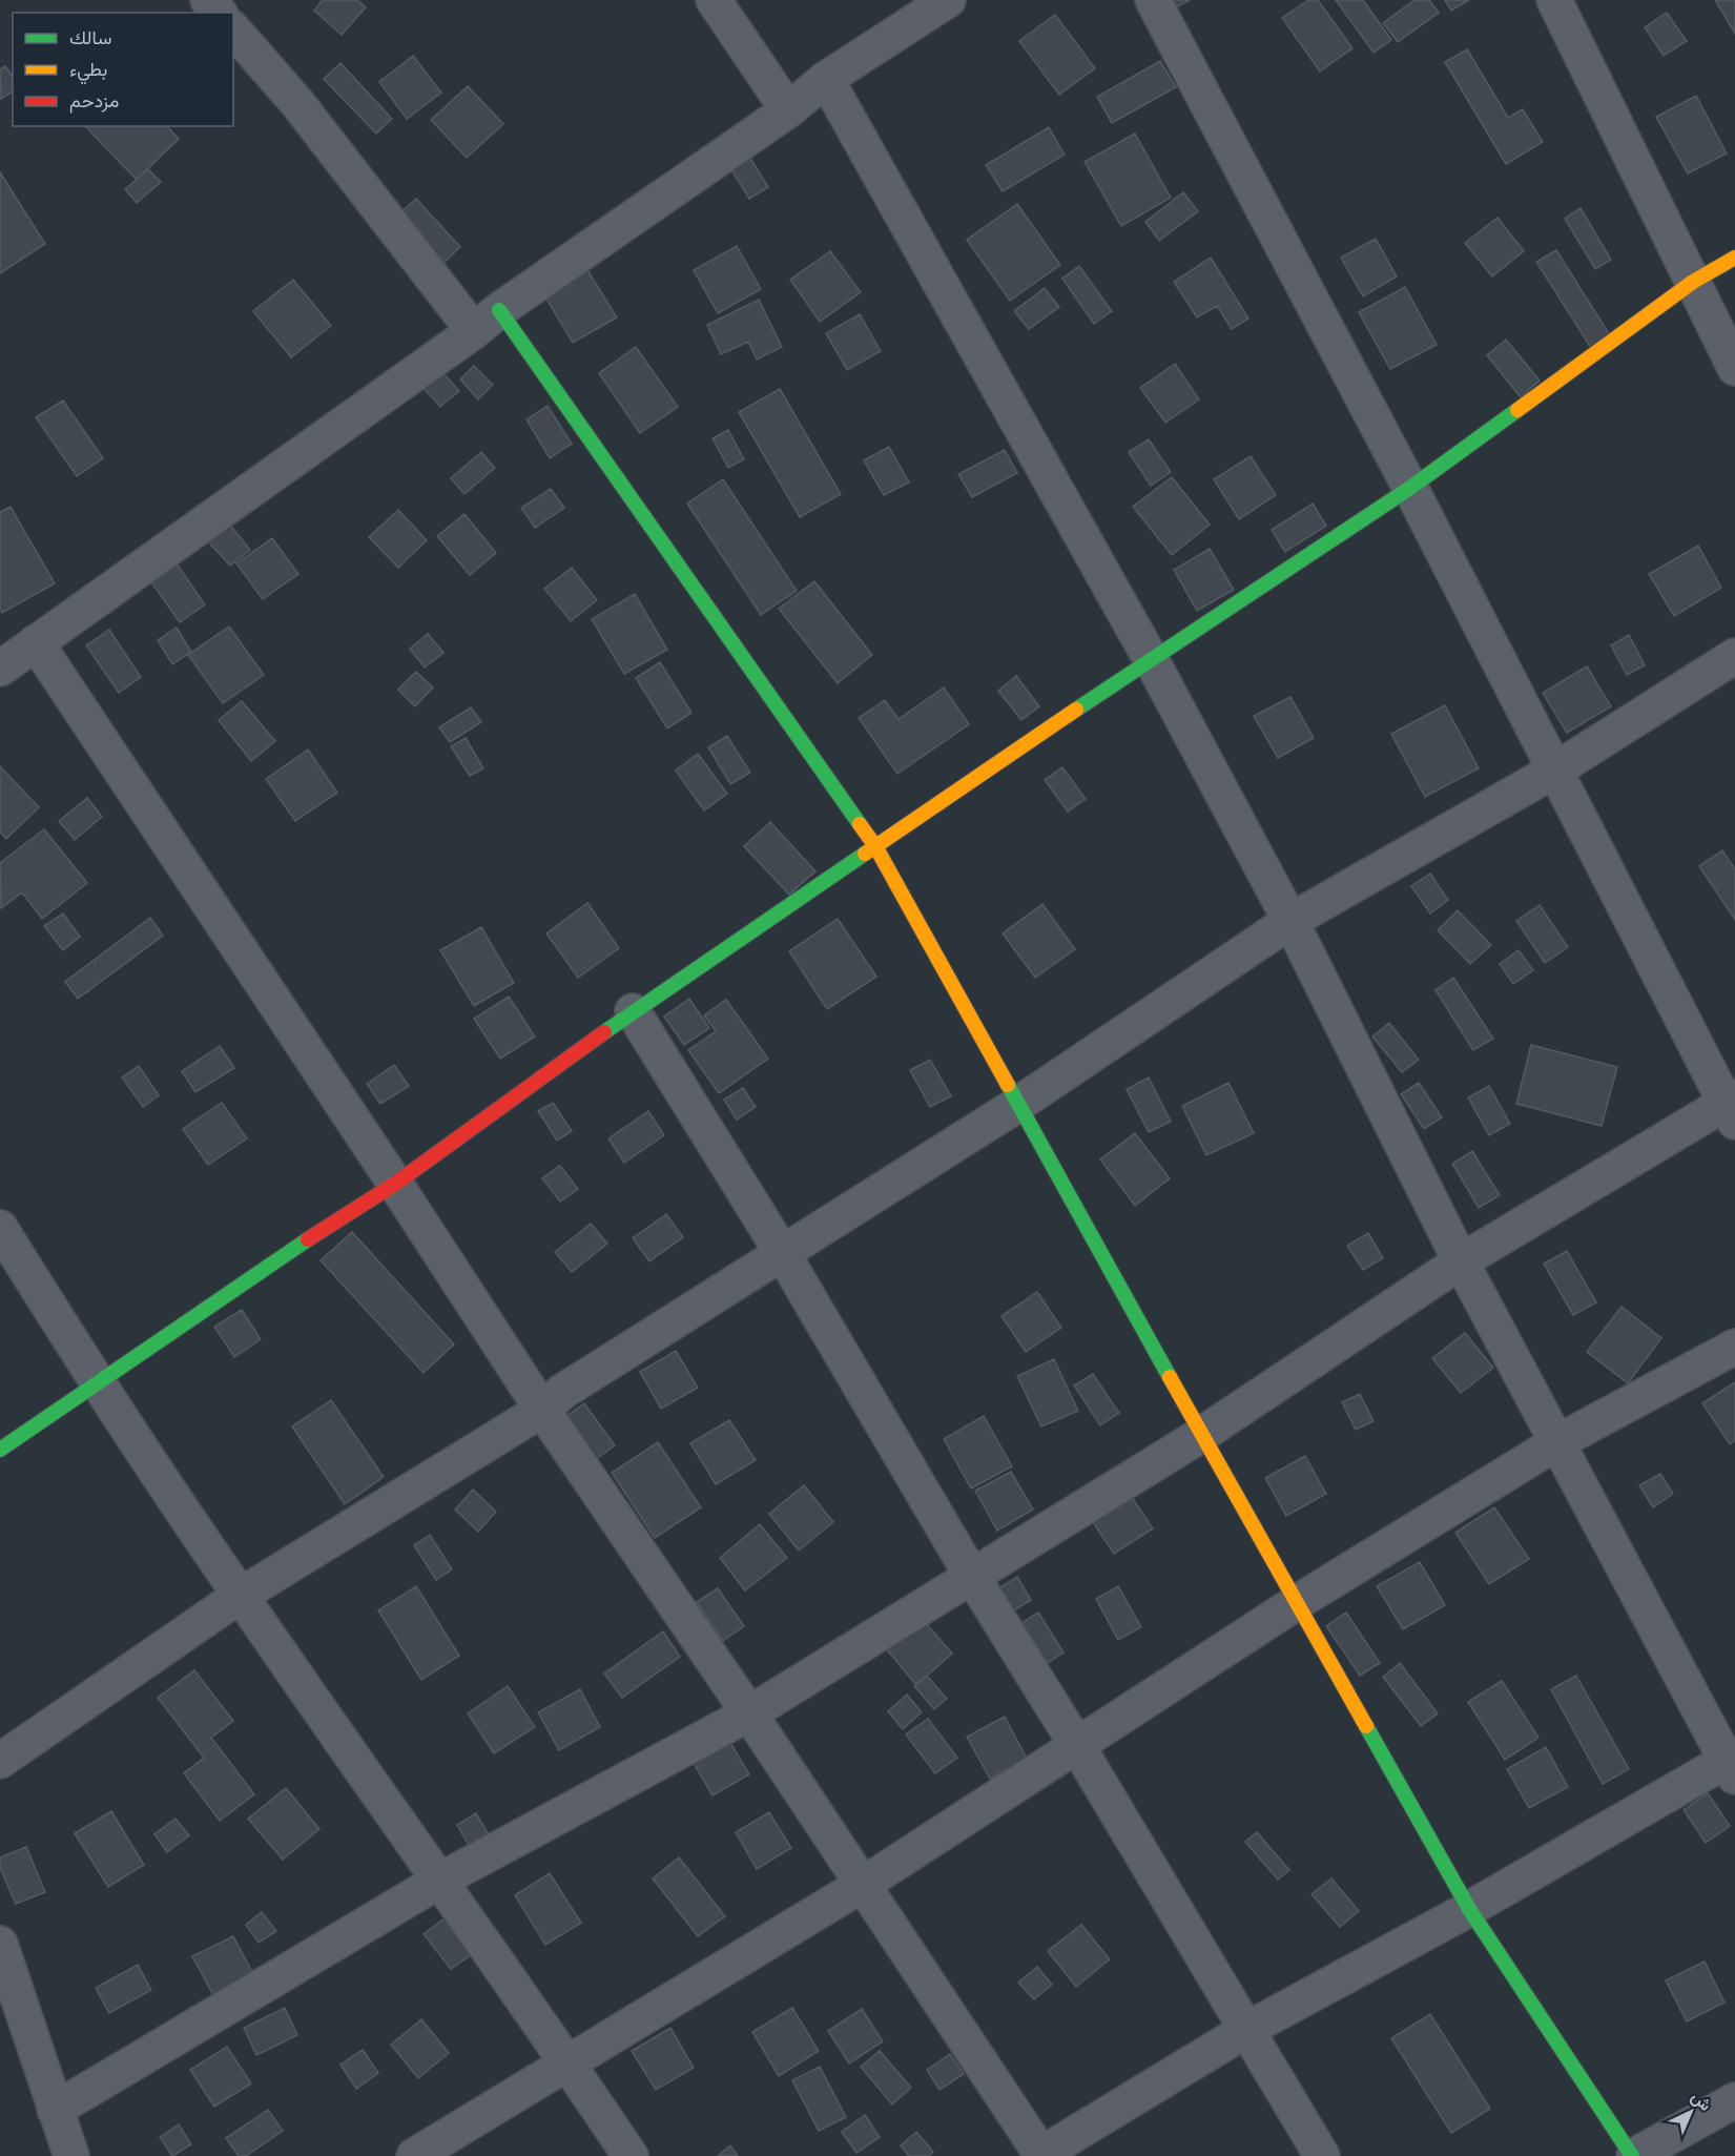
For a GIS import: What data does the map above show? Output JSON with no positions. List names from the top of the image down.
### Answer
{
  "legend": ["سالك", "بطيء", "مزدحم"],
  "north": "top right"
}
